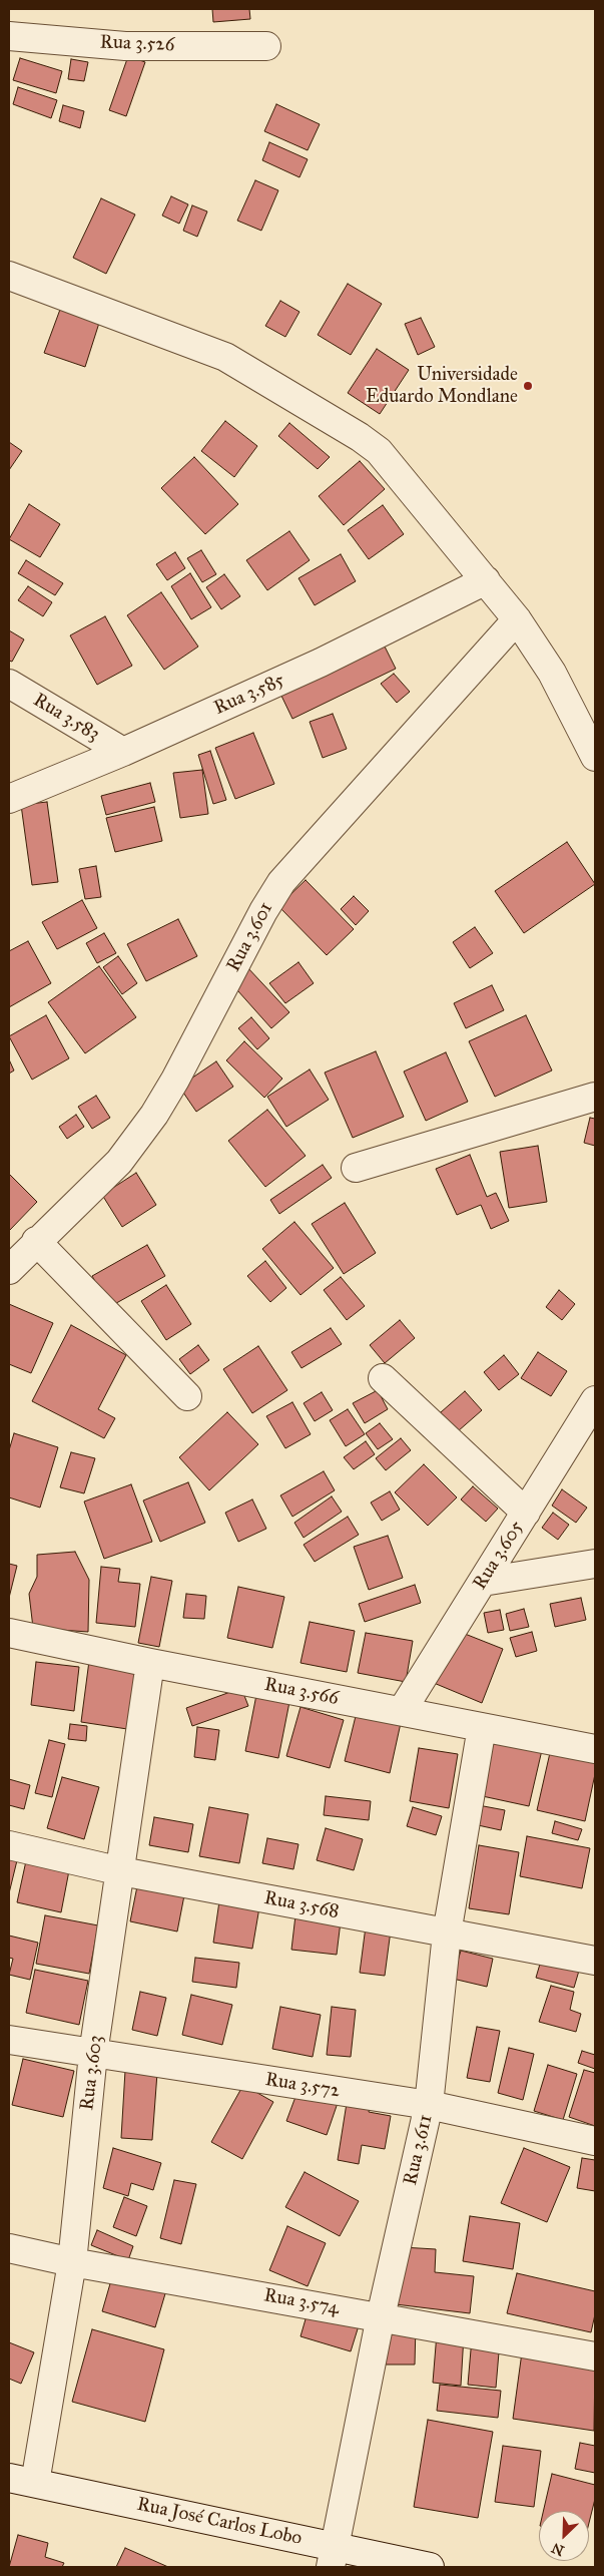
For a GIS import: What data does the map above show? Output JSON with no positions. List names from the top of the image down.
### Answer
{
  "streets": {
    "street": [
      "Rua 3.526",
      "Rua 3.585",
      "Rua 3.583",
      "Rua 3.601",
      "Rua 3.605",
      "Rua 3.566",
      "Rua 3.568",
      "Rua 3.603",
      "Rua 3.572",
      "Rua 3.611",
      "Rua 3.574",
      "Rua José Carlos Lobo"
    ]
  },
  "crossings": [
    ["Rua 3.585", "Rua 3.583"],
    ["Rua 3.605", "Rua 3.566"],
    ["Rua 3.566", "Rua 3.603"],
    ["Rua 3.566", "Rua 3.611"],
    ["Rua 3.568", "Rua 3.603"],
    ["Rua 3.568", "Rua 3.611"],
    ["Rua 3.603", "Rua 3.572"],
    ["Rua 3.603", "Rua 3.574"],
    ["Rua 3.603", "Rua José Carlos Lobo"],
    ["Rua 3.572", "Rua 3.611"],
    ["Rua 3.611", "Rua 3.574"],
    ["Rua 3.611", "Rua José Carlos Lobo"]
  ],
  "places": ["Universidade Eduardo Mondlane"],
  "north": "bottom left"
}
